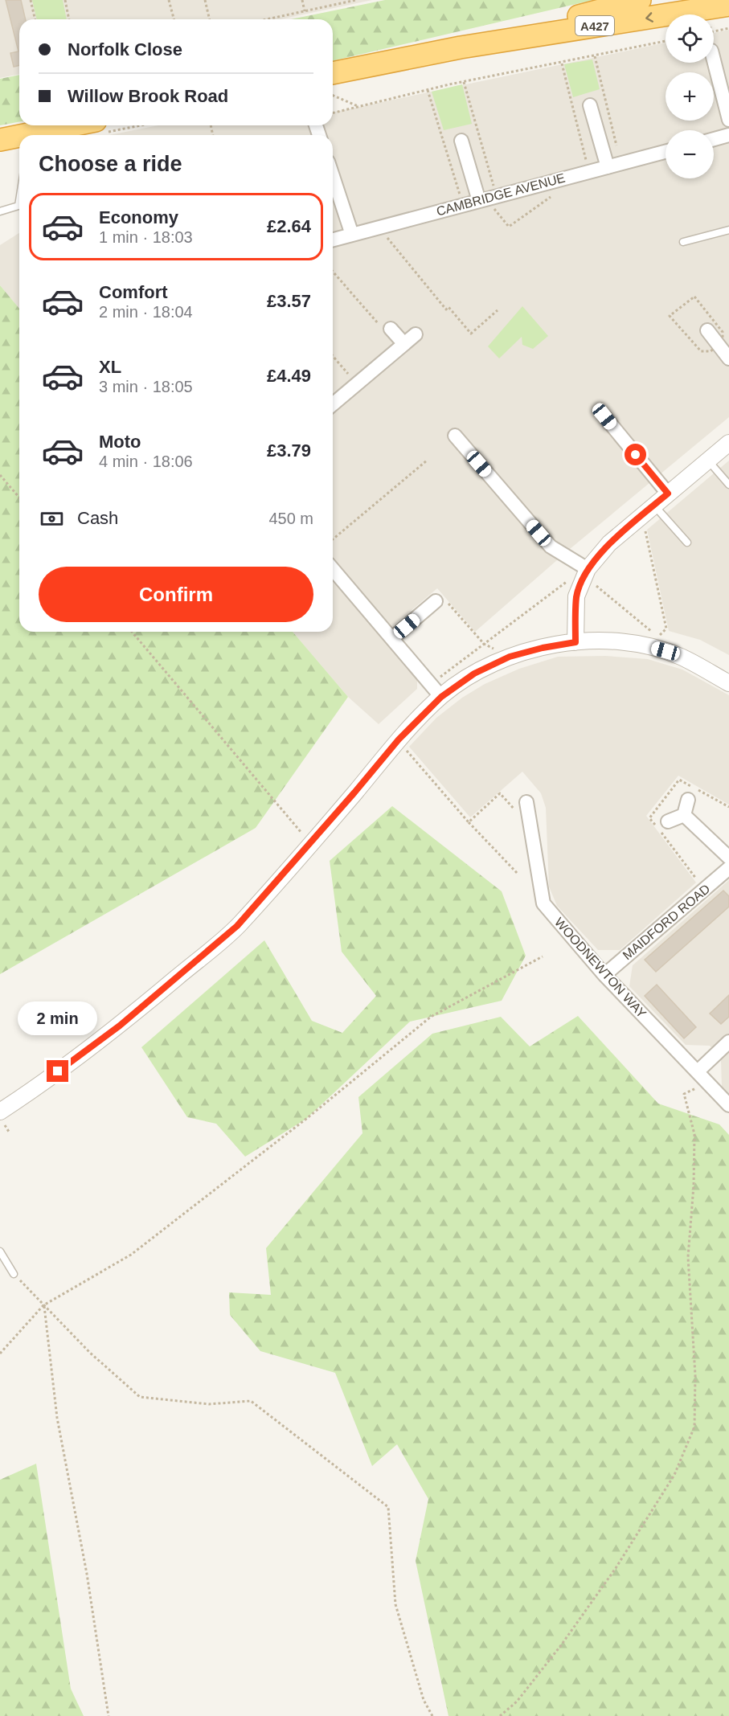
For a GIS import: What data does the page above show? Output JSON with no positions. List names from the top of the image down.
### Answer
{
  "streets": {
    "highway": ["A427"],
    "street": ["CAMBRIDGE AVENUE", "MAIDFORD ROAD", "WOODNEWTON WAY"]
  },
  "crossings": [
    ["MAIDFORD ROAD", "WOODNEWTON WAY"]
  ],
  "page": {
    "map_buttons": ["+", "−"],
    "banner": ["Norfolk Close", "Willow Brook Road"],
    "heading": "Choose a ride",
    "list": [
      {
        "name": "Economy",
        "note": "1 min · 18:03",
        "value": "£2.64"
      },
      {
        "name": "Comfort",
        "note": "2 min · 18:04",
        "value": "£3.57"
      },
      {
        "name": "XL",
        "note": "3 min · 18:05",
        "value": "£4.49"
      },
      {
        "name": "Moto",
        "note": "4 min · 18:06",
        "value": "£3.79"
      }
    ],
    "pay": ["Cash", "450 m"],
    "buttons": "Confirm",
    "bubble": "2 min"
  }
}
